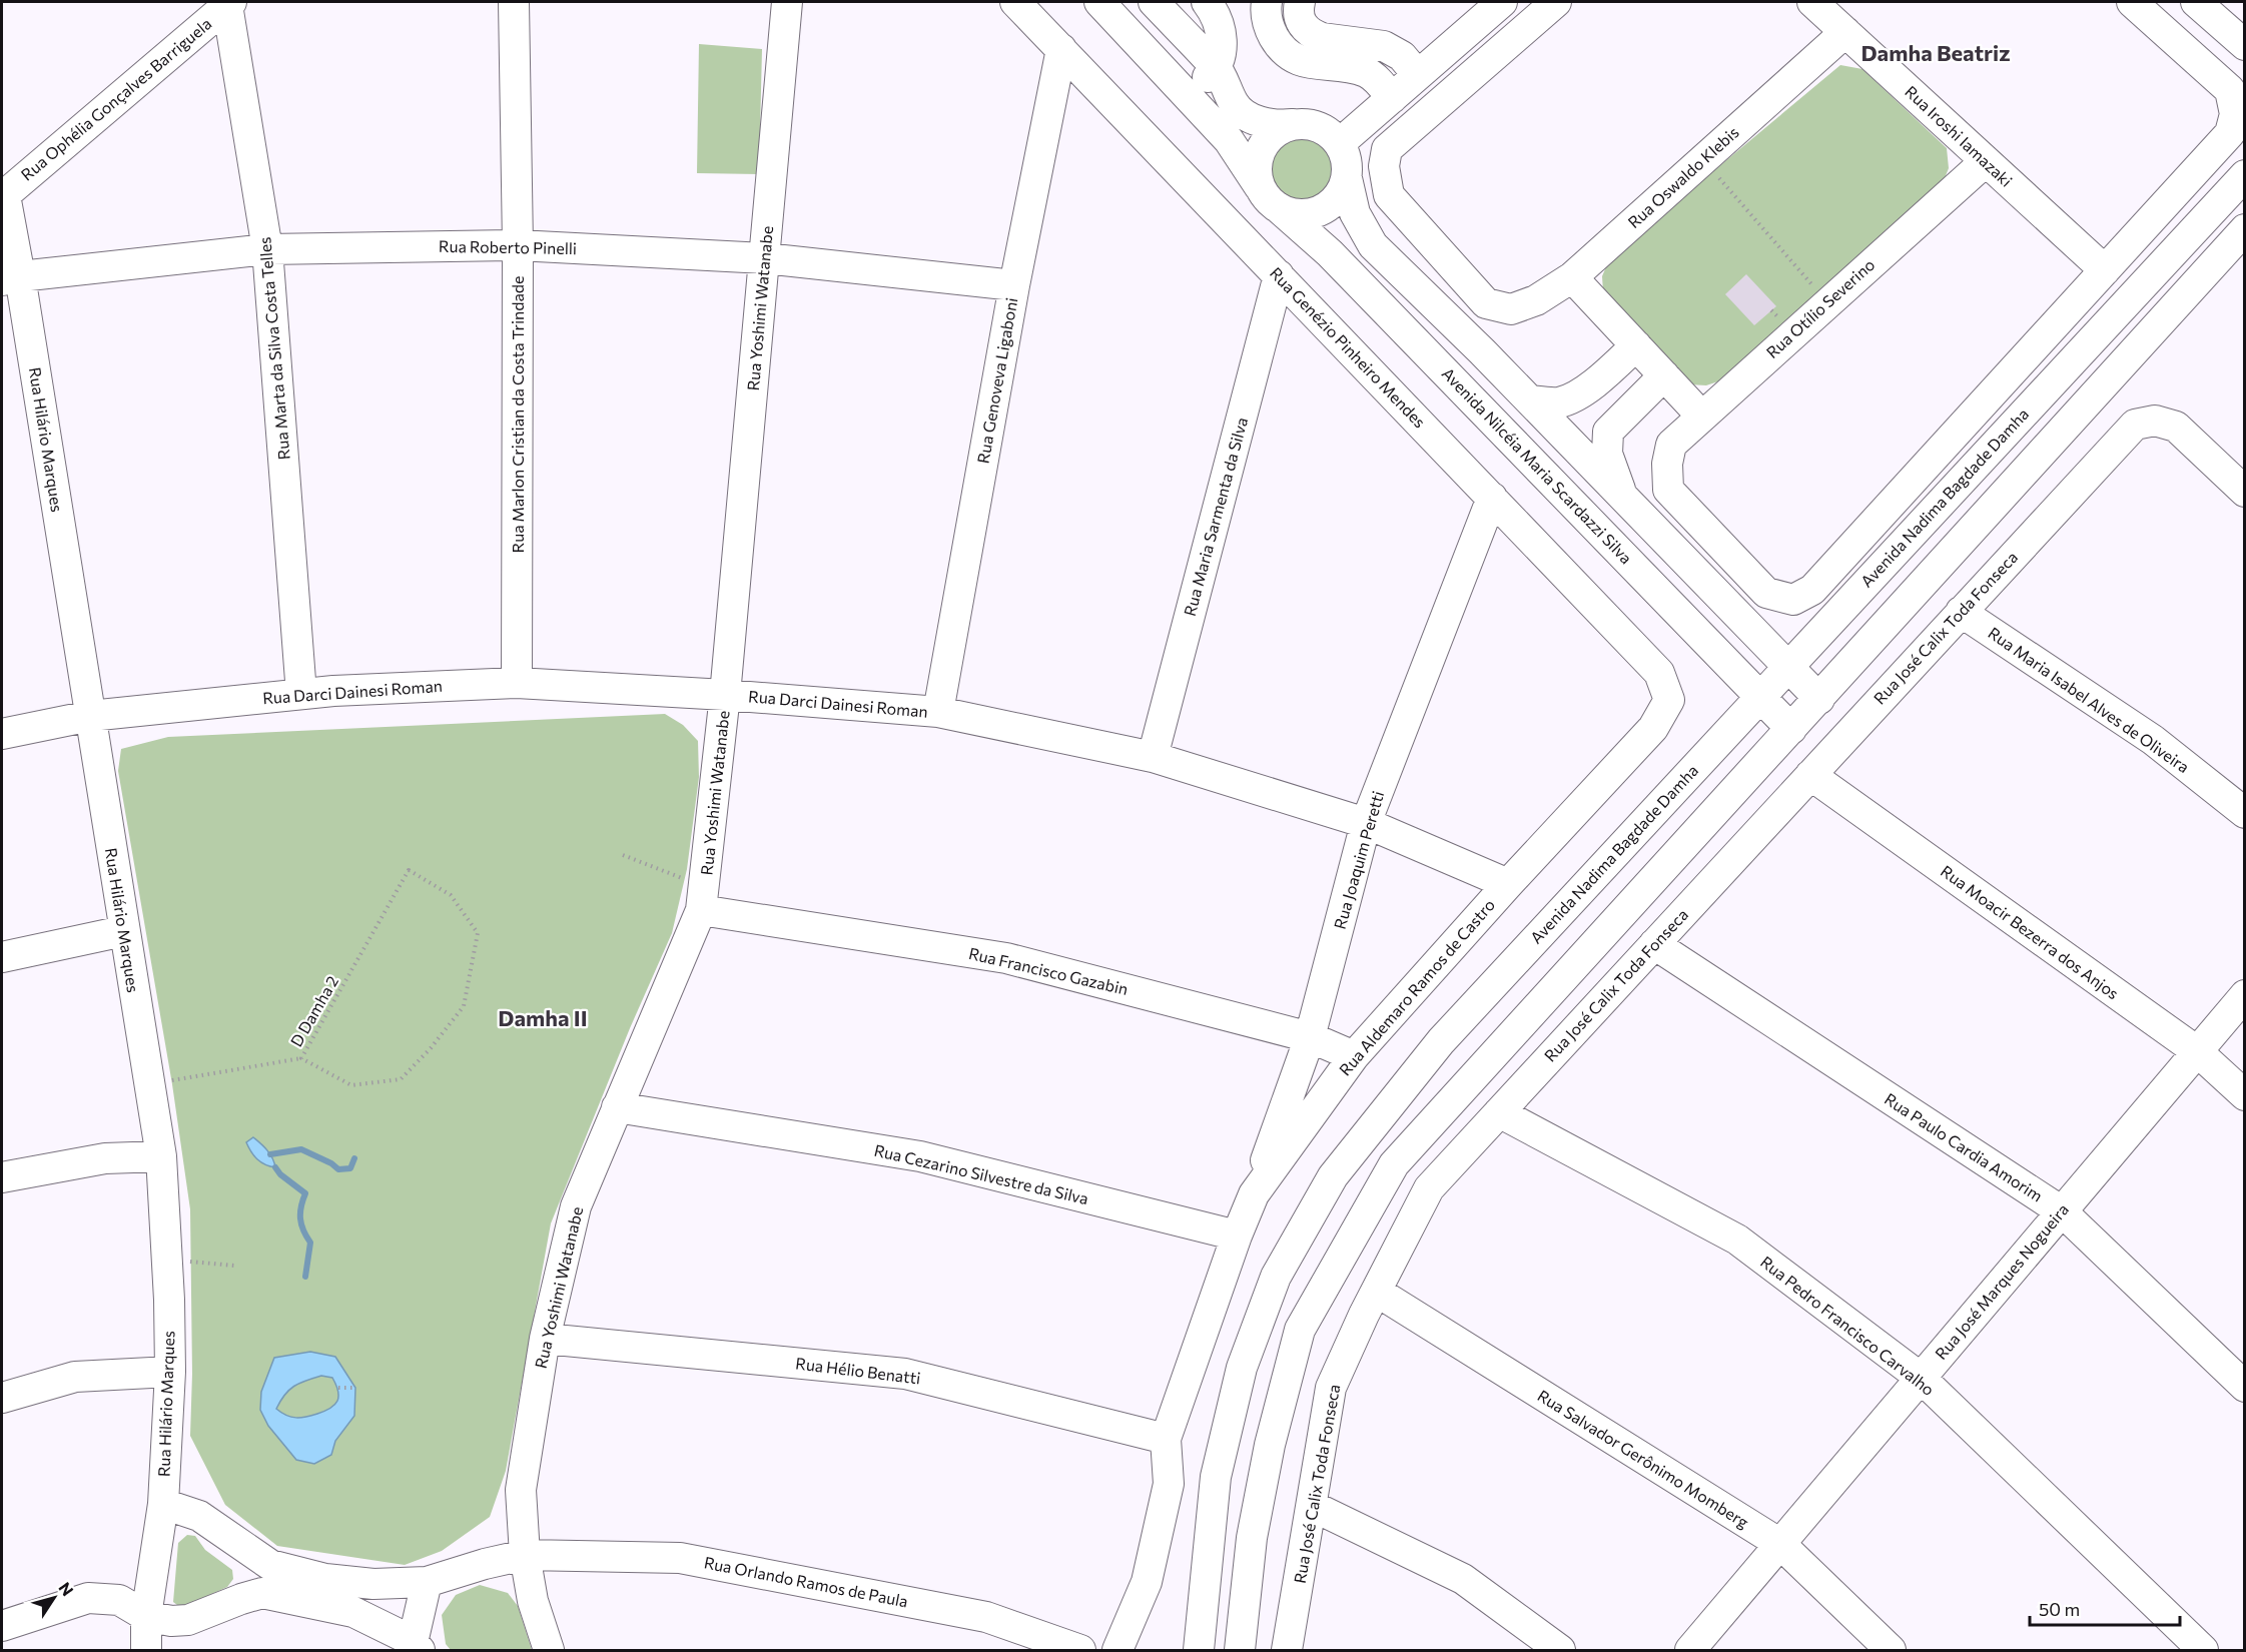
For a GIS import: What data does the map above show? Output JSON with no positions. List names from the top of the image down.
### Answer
{
  "streets": {
    "street": [
      "Rua Ophélia Gonçalves Barriguela",
      "Rua Iroshi Iamazaki",
      "Rua Oswaldo Klebis",
      "Rua Roberto Pinelli",
      "Rua Yoshimi Watanabe",
      "Rua Otílio Severino",
      "Rua Genézio Pinheiro Mendes",
      "Rua Marta da Silva Costa Telles",
      "Rua Genoveva Ligaboni",
      "Rua Marlon Cristian da Costa Trindade",
      "Rua Hilário Marques",
      "Avenida Nilcéia Maria Scardazzi Silva",
      "Avenida Nadima Bagdade Damha",
      "Rua Maria Sarmenta da Silva",
      "Rua José Calix Toda Fonseca",
      "Rua Darci Dainesi Roman",
      "Rua Maria Isabel Alves de Oliveira",
      "Rua Joaquim Peretti",
      "Rua Moacir Bezerra dos Anjos",
      "Rua Francisco Gazabin",
      "Rua Aldemaro Ramos de Castro",
      "Rua Paulo Cardia Amorim",
      "Rua Cezarino Silvestre da Silva",
      "Rua José Marques Nogueira",
      "Rua Pedro Francisco Carvalho",
      "Rua Hélio Benatti",
      "Rua Salvador Gerônimo Momberg",
      "Rua Orlando Ramos de Paula"
    ],
    "path": ["D Damha 2"]
  },
  "crossings": [
    ["Rua Ophélia Gonçalves Barriguela", "Rua Marta da Silva Costa Telles"],
    ["Rua Ophélia Gonçalves Barriguela", "Rua Hilário Marques"],
    ["Rua Iroshi Iamazaki", "Rua Oswaldo Klebis"],
    ["Rua Iroshi Iamazaki", "Rua Otílio Severino"],
    ["Rua Iroshi Iamazaki", "Avenida Nadima Bagdade Damha"],
    ["Rua Roberto Pinelli", "Rua Yoshimi Watanabe"],
    ["Rua Roberto Pinelli", "Rua Marta da Silva Costa Telles"],
    ["Rua Roberto Pinelli", "Rua Genoveva Ligaboni"],
    ["Rua Roberto Pinelli", "Rua Marlon Cristian da Costa Trindade"],
    ["Rua Roberto Pinelli", "Rua Hilário Marques"],
    ["Rua Yoshimi Watanabe", "Rua Darci Dainesi Roman"],
    ["Rua Yoshimi Watanabe", "Rua Francisco Gazabin"],
    ["Rua Yoshimi Watanabe", "Rua Cezarino Silvestre da Silva"],
    ["Rua Yoshimi Watanabe", "Rua Hélio Benatti"],
    ["Rua Yoshimi Watanabe", "Rua Orlando Ramos de Paula"],
    ["Rua Otílio Severino", "Avenida Nadima Bagdade Damha"],
    ["Rua Genézio Pinheiro Mendes", "Rua Genoveva Ligaboni"],
    ["Rua Genézio Pinheiro Mendes", "Rua Maria Sarmenta da Silva"],
    ["Rua Genézio Pinheiro Mendes", "Rua Joaquim Peretti"],
    ["Rua Genézio Pinheiro Mendes", "Rua Aldemaro Ramos de Castro"],
    ["Rua Marta da Silva Costa Telles", "Rua Darci Dainesi Roman"],
    ["Rua Genoveva Ligaboni", "Rua Darci Dainesi Roman"],
    ["Rua Marlon Cristian da Costa Trindade", "Rua Darci Dainesi Roman"],
    ["Rua Hilário Marques", "Rua Darci Dainesi Roman"],
    ["Rua Hilário Marques", "Rua Orlando Ramos de Paula"],
    ["Avenida Nilcéia Maria Scardazzi Silva", "Avenida Nadima Bagdade Damha"],
    ["Rua Maria Sarmenta da Silva", "Rua Darci Dainesi Roman"],
    ["Rua José Calix Toda Fonseca", "Rua Maria Isabel Alves de Oliveira"],
    ["Rua José Calix Toda Fonseca", "Rua Moacir Bezerra dos Anjos"],
    ["Rua José Calix Toda Fonseca", "Rua Paulo Cardia Amorim"],
    ["Rua José Calix Toda Fonseca", "Rua Pedro Francisco Carvalho"],
    ["Rua José Calix Toda Fonseca", "Rua Salvador Gerônimo Momberg"],
    ["Rua Darci Dainesi Roman", "Rua Joaquim Peretti"],
    ["Rua Darci Dainesi Roman", "Rua Aldemaro Ramos de Castro"],
    ["Rua Joaquim Peretti", "Rua Francisco Gazabin"],
    ["Rua Joaquim Peretti", "Rua Aldemaro Ramos de Castro"],
    ["Rua Moacir Bezerra dos Anjos", "Rua José Marques Nogueira"],
    ["Rua Francisco Gazabin", "Rua Aldemaro Ramos de Castro"],
    ["Rua Aldemaro Ramos de Castro", "Rua Cezarino Silvestre da Silva"],
    ["Rua Aldemaro Ramos de Castro", "Rua Hélio Benatti"],
    ["Rua Paulo Cardia Amorim", "Rua José Marques Nogueira"],
    ["Rua José Marques Nogueira", "Rua Pedro Francisco Carvalho"],
    ["Rua José Marques Nogueira", "Rua Salvador Gerônimo Momberg"]
  ],
  "districts": ["Damha Beatriz", "Damha II"],
  "scale_bar": "50 m",
  "north": "top right"
}
